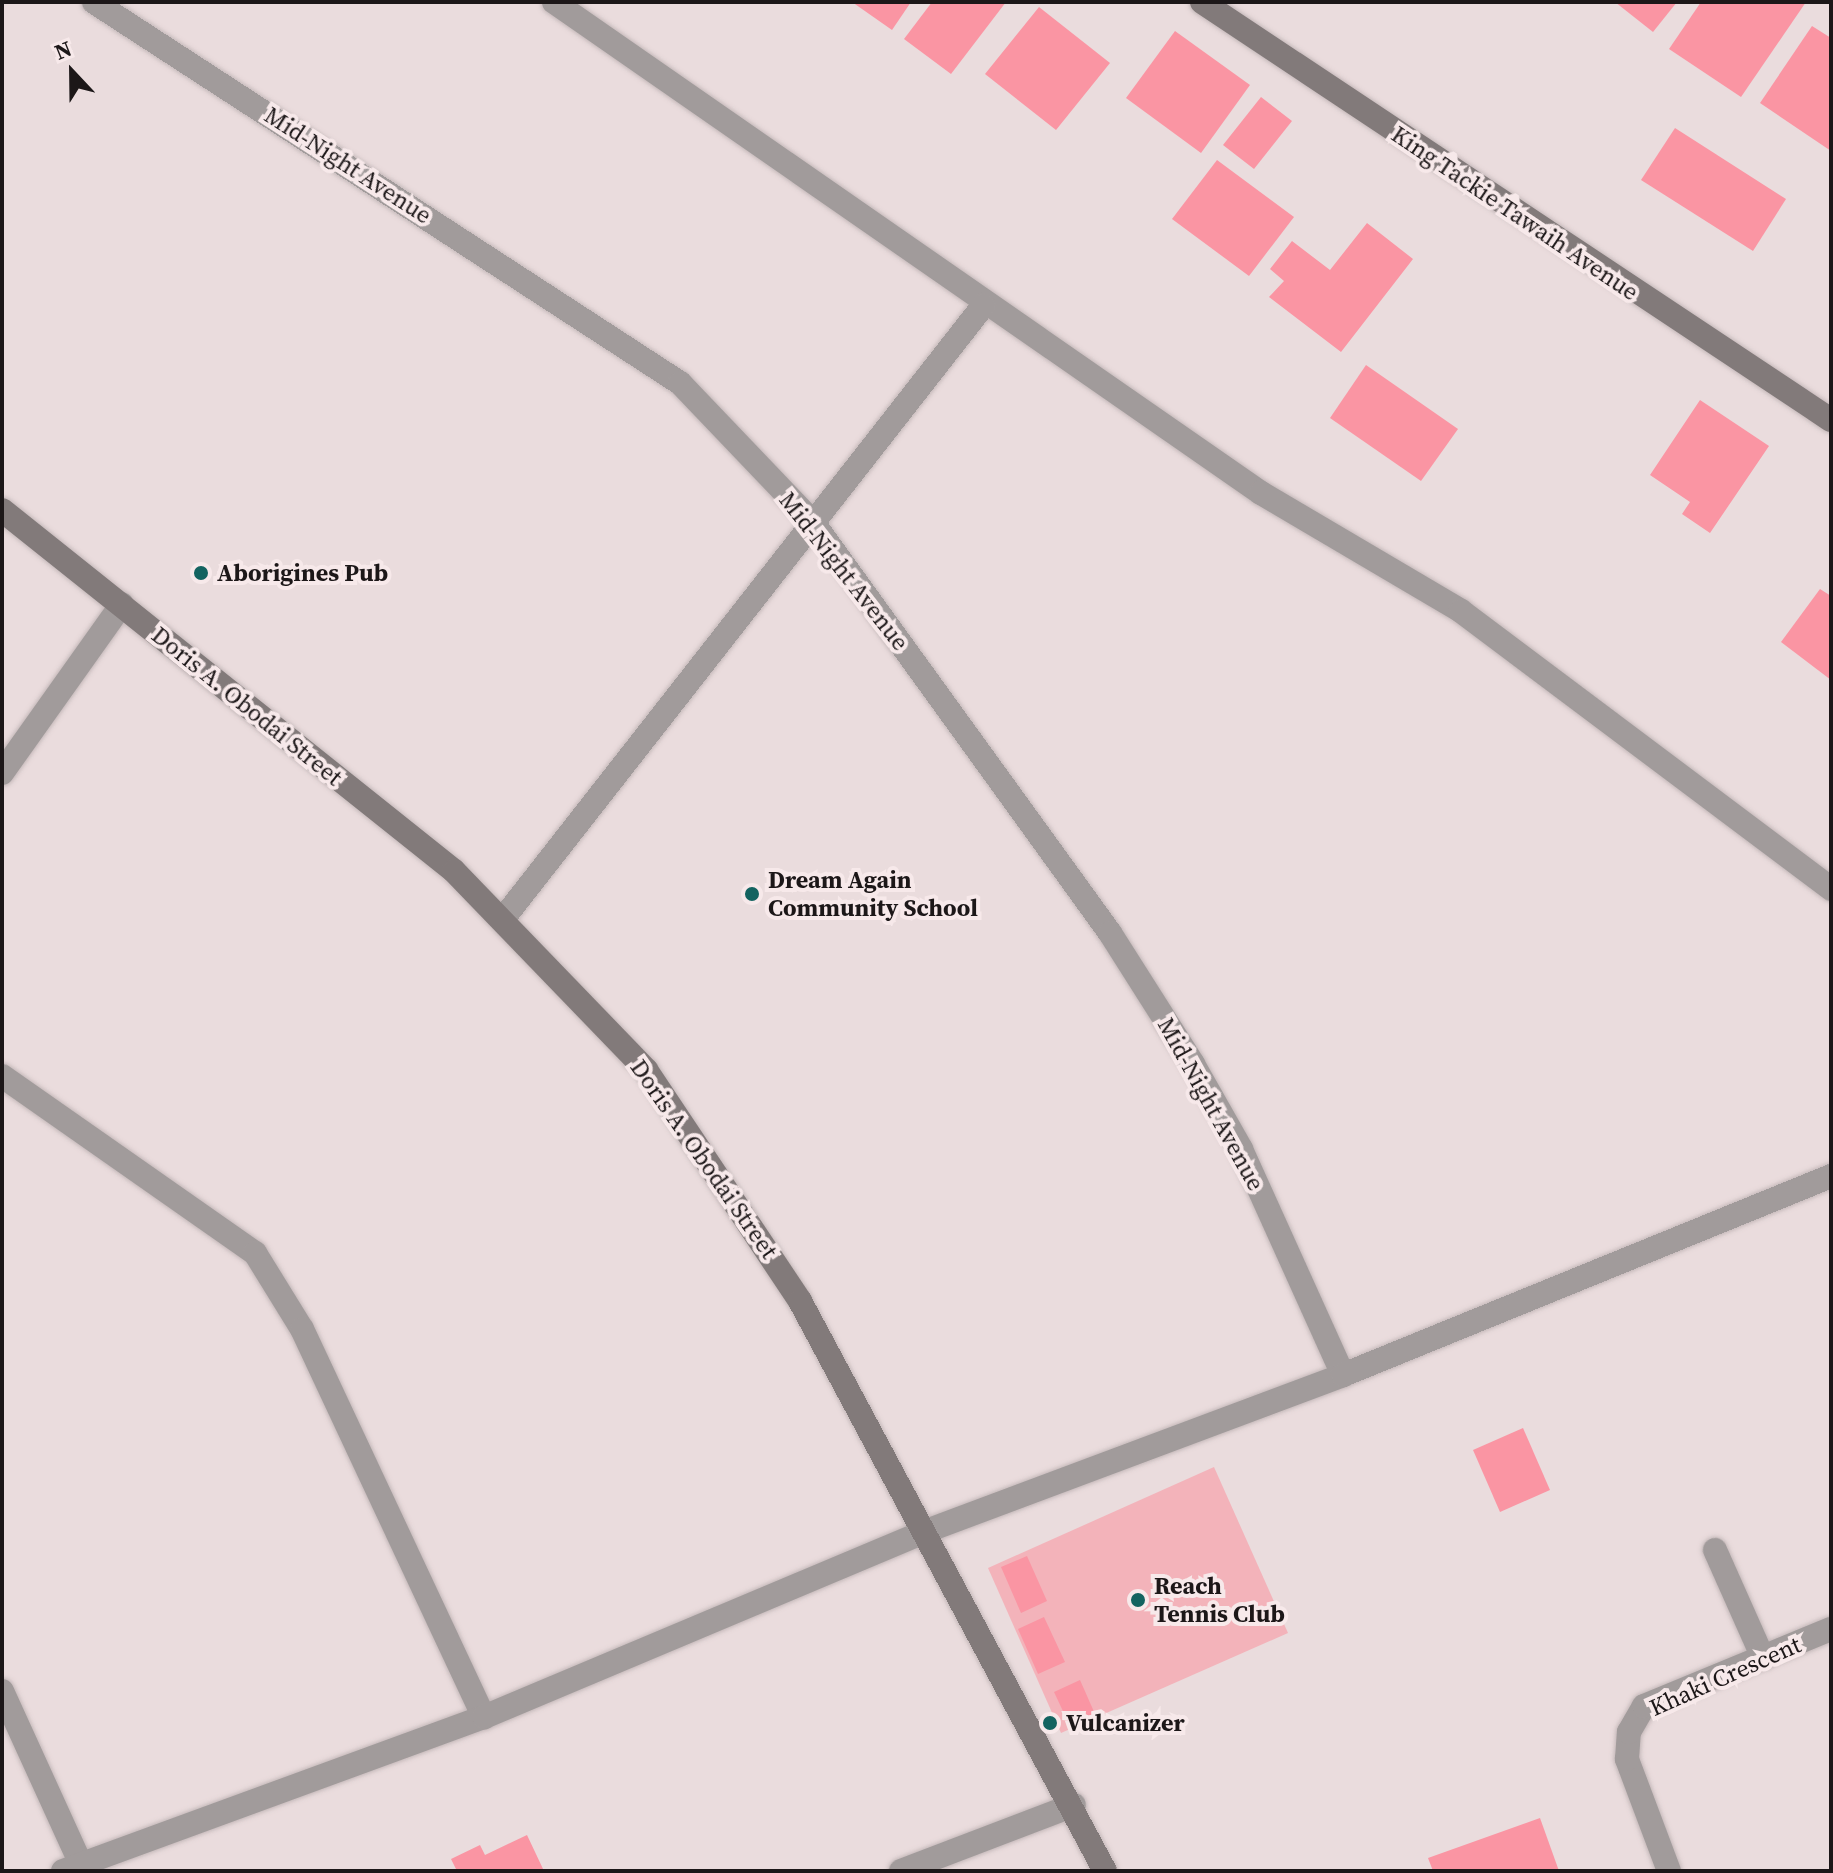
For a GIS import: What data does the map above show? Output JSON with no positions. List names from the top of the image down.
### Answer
{
  "streets": {
    "street": [
      "Mid-Night Avenue",
      "King Tackie Tawaih Avenue",
      "Doris A. Obodai Street",
      "Khaki Crescent"
    ]
  },
  "places": [
    "Aborigines Pub",
    "Dream Again Community School",
    "Reach Tennis Club",
    "Vulcanizer"
  ],
  "north": "top"
}
